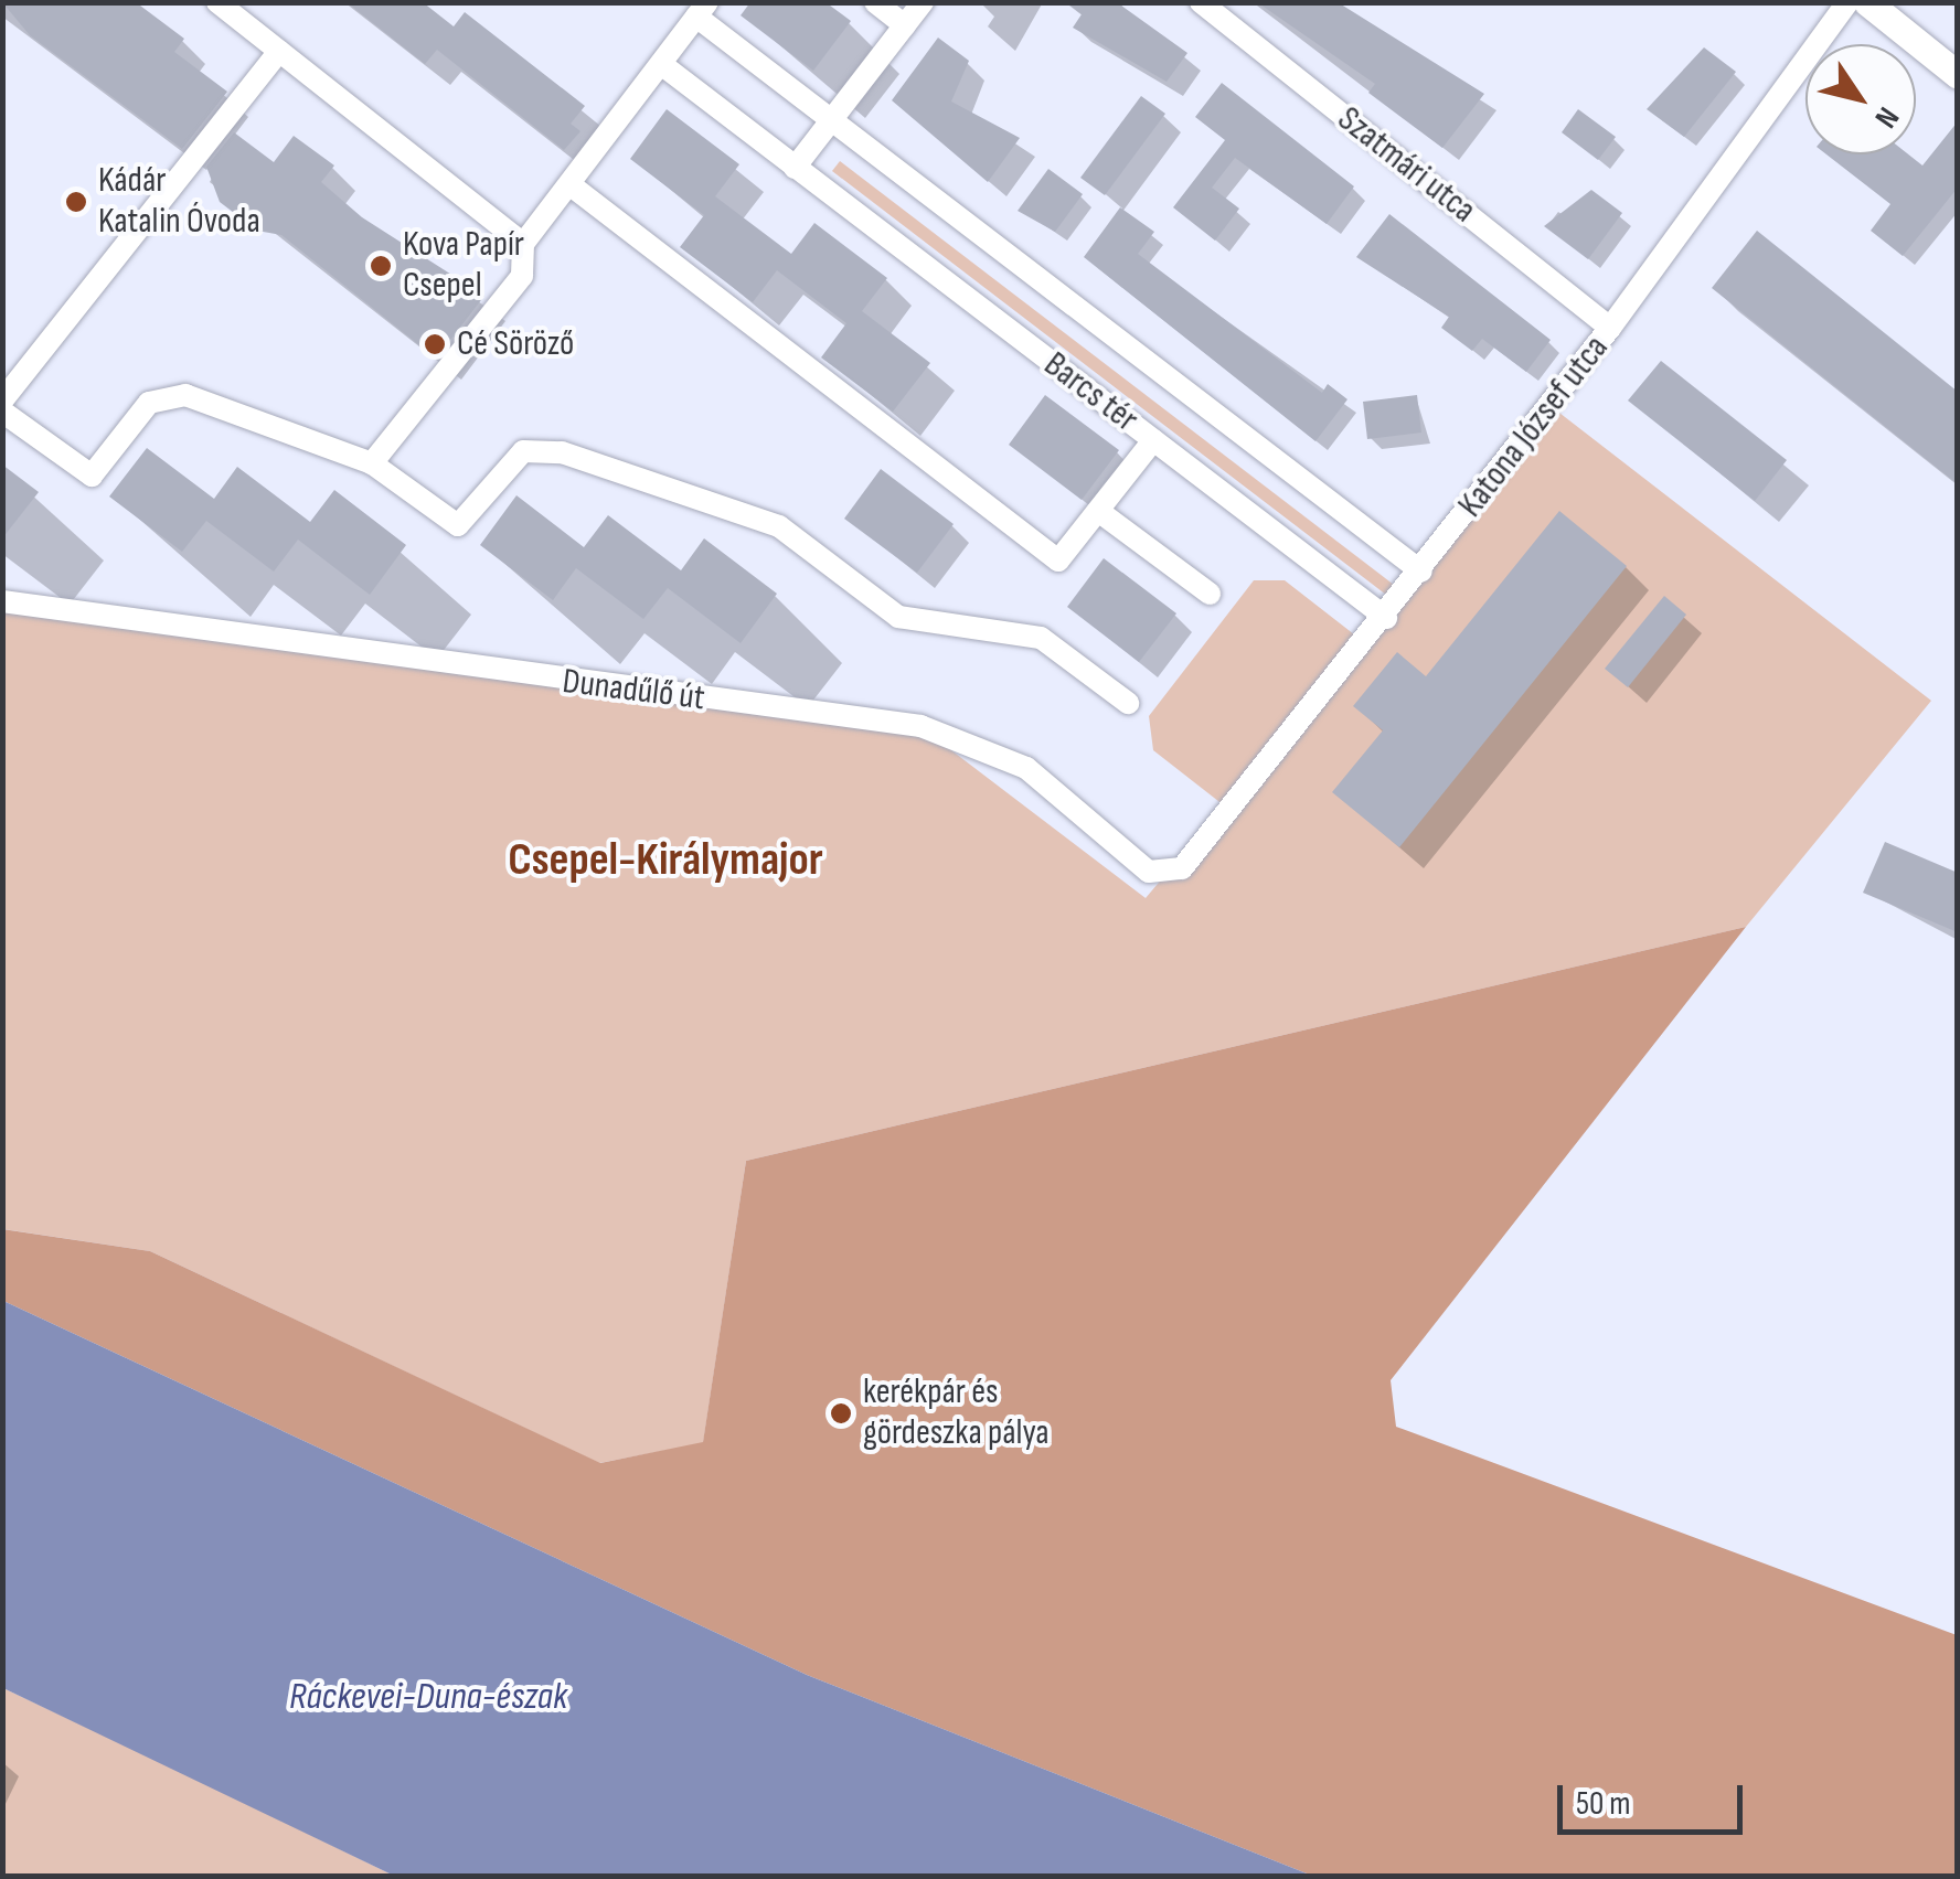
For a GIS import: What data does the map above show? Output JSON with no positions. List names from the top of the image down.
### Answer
{
  "streets": {
    "street": [
      "Szatmári utca",
      "Barcs tér",
      "Katona József utca",
      "Dunadűlő út"
    ]
  },
  "crossings": [
    ["Szatmári utca", "Katona József utca"],
    ["Barcs tér", "Katona József utca"],
    ["Katona József utca", "Dunadűlő út"]
  ],
  "districts": ["Csepel-Királymajor"],
  "water": ["Ráckevei-Duna-észak"],
  "places": [
    "Kádár Katalin Óvoda",
    "Kova Papír Csepel",
    "Cé Söröző",
    "kerékpár és gördeszka pálya"
  ],
  "scale_bar": "50 m",
  "north": "bottom right"
}
